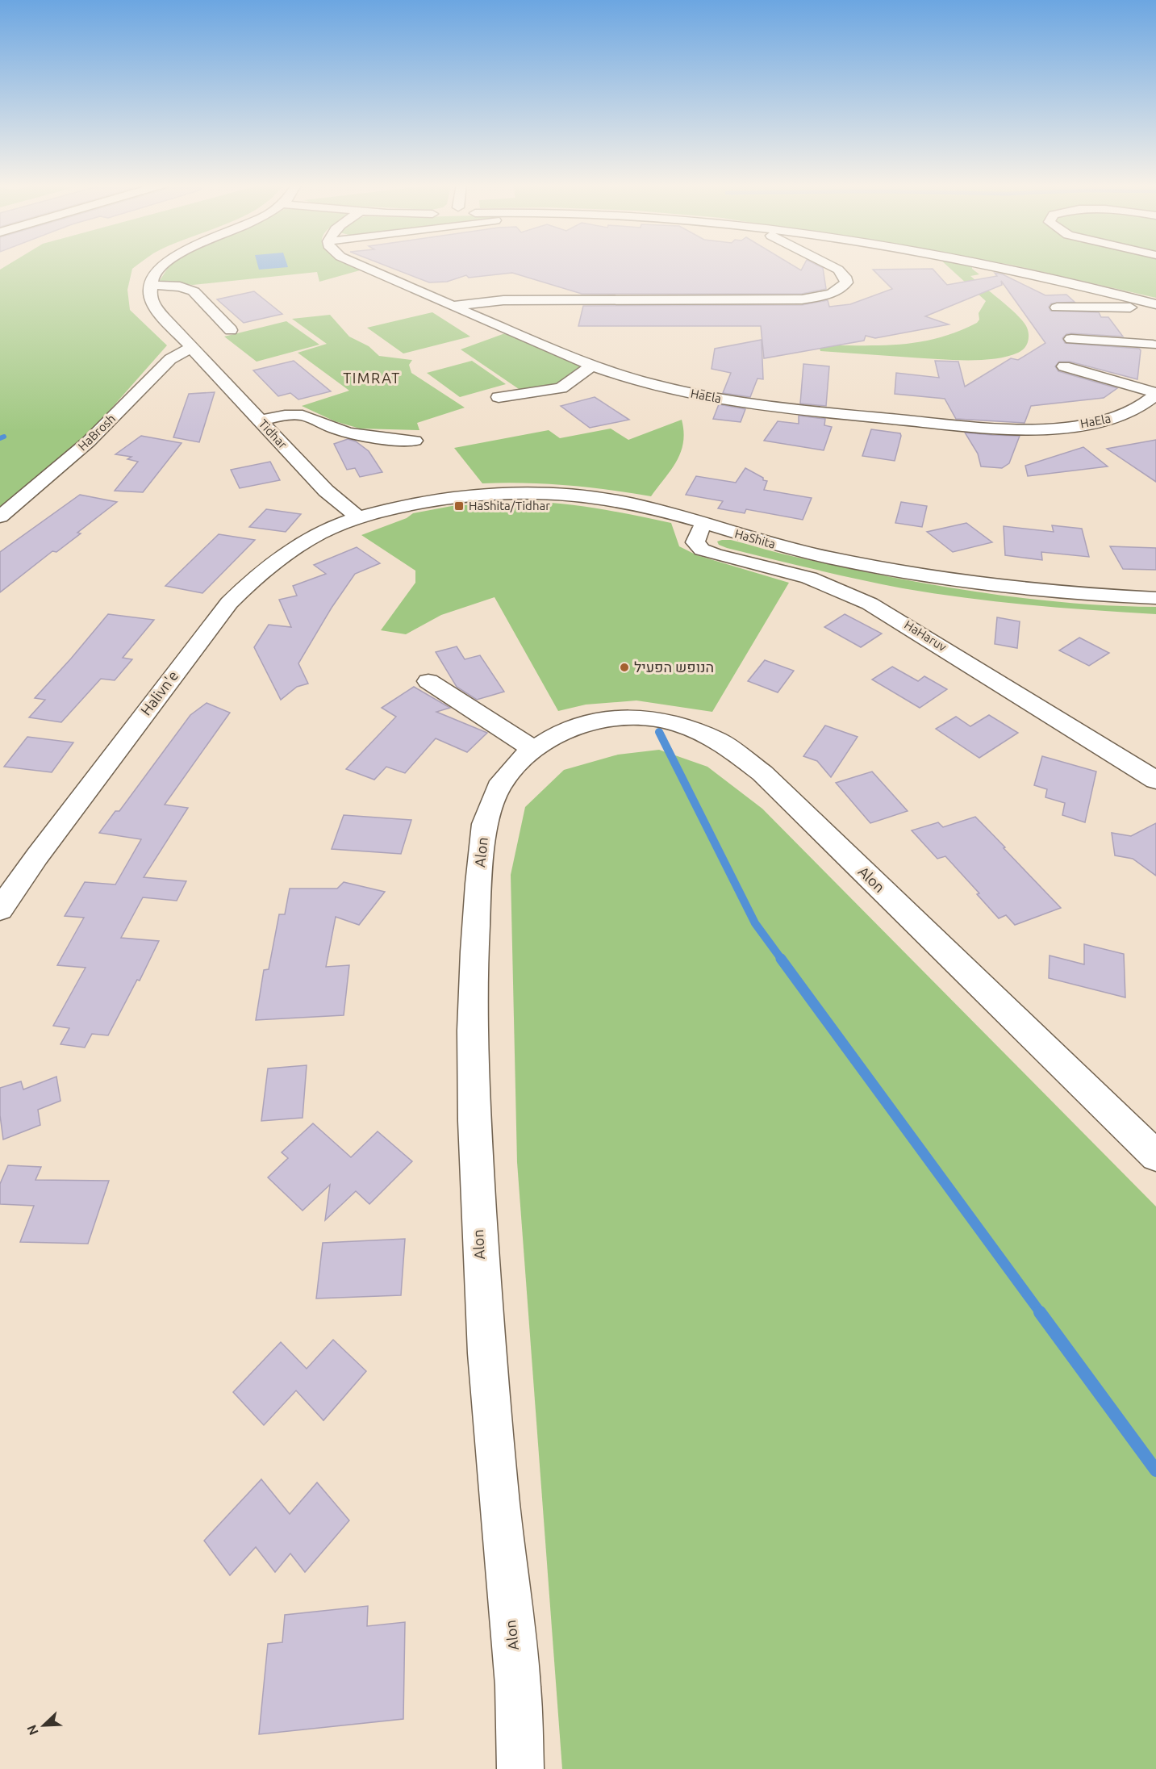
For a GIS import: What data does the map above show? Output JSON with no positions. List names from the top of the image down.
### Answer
{
  "streets": {
    "street": [
      "HaEla",
      "HaBrosh",
      "Tidhar",
      "HaShita",
      "HaHaruv",
      "Halivn'e",
      "Alon"
    ]
  },
  "crossings": [
    ["HaBrosh", "Tidhar"],
    ["Tidhar", "HaShita"],
    ["Tidhar", "Halivn'e"],
    ["HaShita", "HaHaruv"],
    ["HaShita", "Halivn'e"]
  ],
  "districts": ["TIMRAT"],
  "places": {
    "transit": ["HaShita/Tidhar"],
    "other": ["הנופש הפעיל"]
  },
  "north": "bottom left"
}
